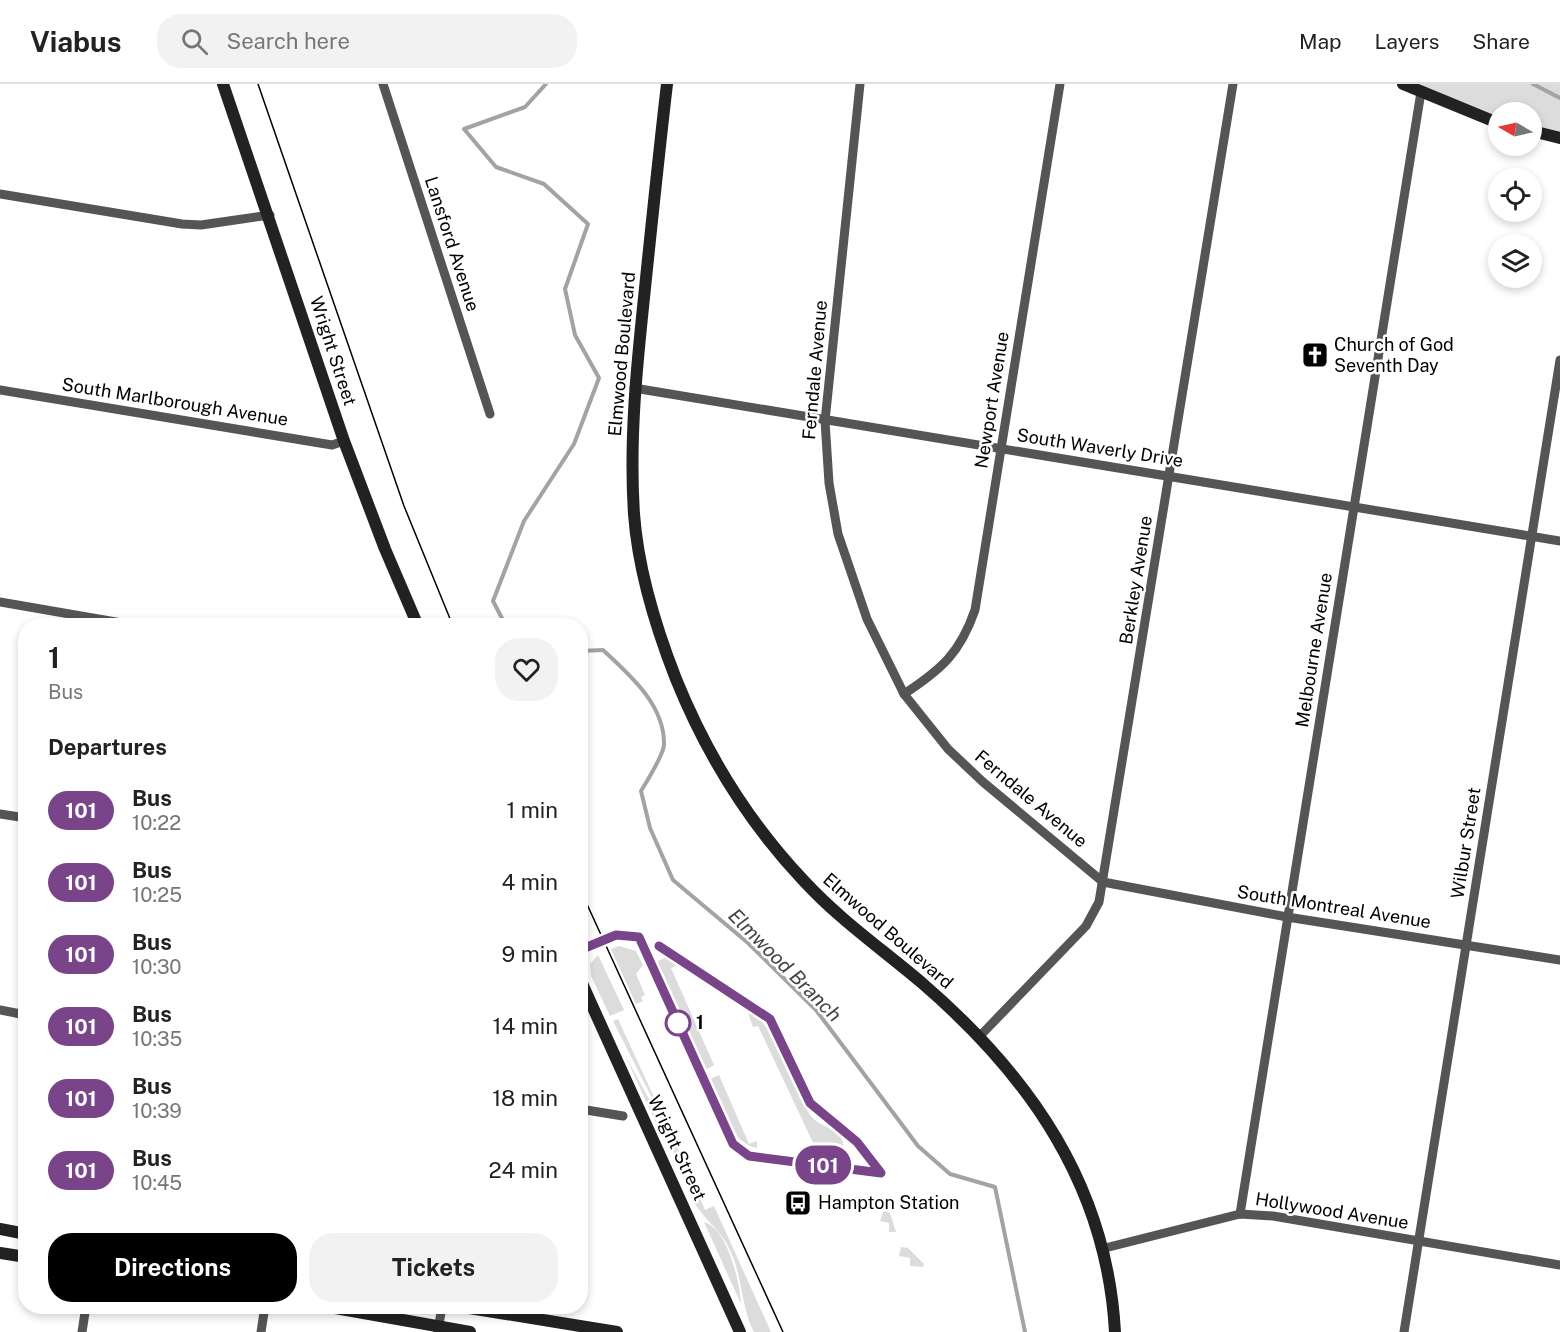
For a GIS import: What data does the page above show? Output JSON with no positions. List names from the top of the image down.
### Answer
{
  "streets": {
    "street": [
      "Lansford Avenue",
      "Wright Street",
      "Elmwood Boulevard",
      "Ferndale Avenue",
      "Newport Avenue",
      "South Marlborough Avenue",
      "South Waverly Drive",
      "Berkley Avenue",
      "Melbourne Avenue",
      "Wilbur Street",
      "South Montreal Avenue",
      "Hollywood Avenue"
    ]
  },
  "crossings": [
    ["Wright Street", "South Marlborough Avenue"],
    ["Elmwood Boulevard", "South Waverly Drive"],
    ["Elmwood Boulevard", "Berkley Avenue"],
    ["Elmwood Boulevard", "Hollywood Avenue"],
    ["Ferndale Avenue", "Newport Avenue"],
    ["Ferndale Avenue", "South Waverly Drive"],
    ["Ferndale Avenue", "Berkley Avenue"],
    ["Ferndale Avenue", "South Montreal Avenue"],
    ["Newport Avenue", "South Waverly Drive"],
    ["South Waverly Drive", "Berkley Avenue"],
    ["South Waverly Drive", "Melbourne Avenue"],
    ["South Waverly Drive", "Wilbur Street"],
    ["Berkley Avenue", "South Montreal Avenue"],
    ["Melbourne Avenue", "South Montreal Avenue"],
    ["Melbourne Avenue", "Hollywood Avenue"],
    ["Wilbur Street", "South Montreal Avenue"],
    ["Wilbur Street", "Hollywood Avenue"]
  ],
  "water": ["Elmwood Branch"],
  "places": {
    "church": ["Church of God Seventh Day"],
    "other": ["1"],
    "bus stop": ["Hampton Station"]
  },
  "lines": ["bus line 101"],
  "north": "left",
  "page": {
    "header": "Viabus",
    "search": "Search here",
    "nav": ["Map", "Layers", "Share"],
    "on_map": "101",
    "heading": [
      ["1", "Bus"],
      "Departures"
    ],
    "list": [
      {
        "mark": "101",
        "name": "Bus",
        "note": "10:22",
        "value": "1 min"
      },
      {
        "mark": "101",
        "name": "Bus",
        "note": "10:25",
        "value": "4 min"
      },
      {
        "mark": "101",
        "name": "Bus",
        "note": "10:30",
        "value": "9 min"
      },
      {
        "mark": "101",
        "name": "Bus",
        "note": "10:35",
        "value": "14 min"
      },
      {
        "mark": "101",
        "name": "Bus",
        "note": "10:39",
        "value": "18 min"
      },
      {
        "mark": "101",
        "name": "Bus",
        "note": "10:45",
        "value": "24 min"
      }
    ],
    "buttons": ["Directions", "Tickets"]
  }
}
